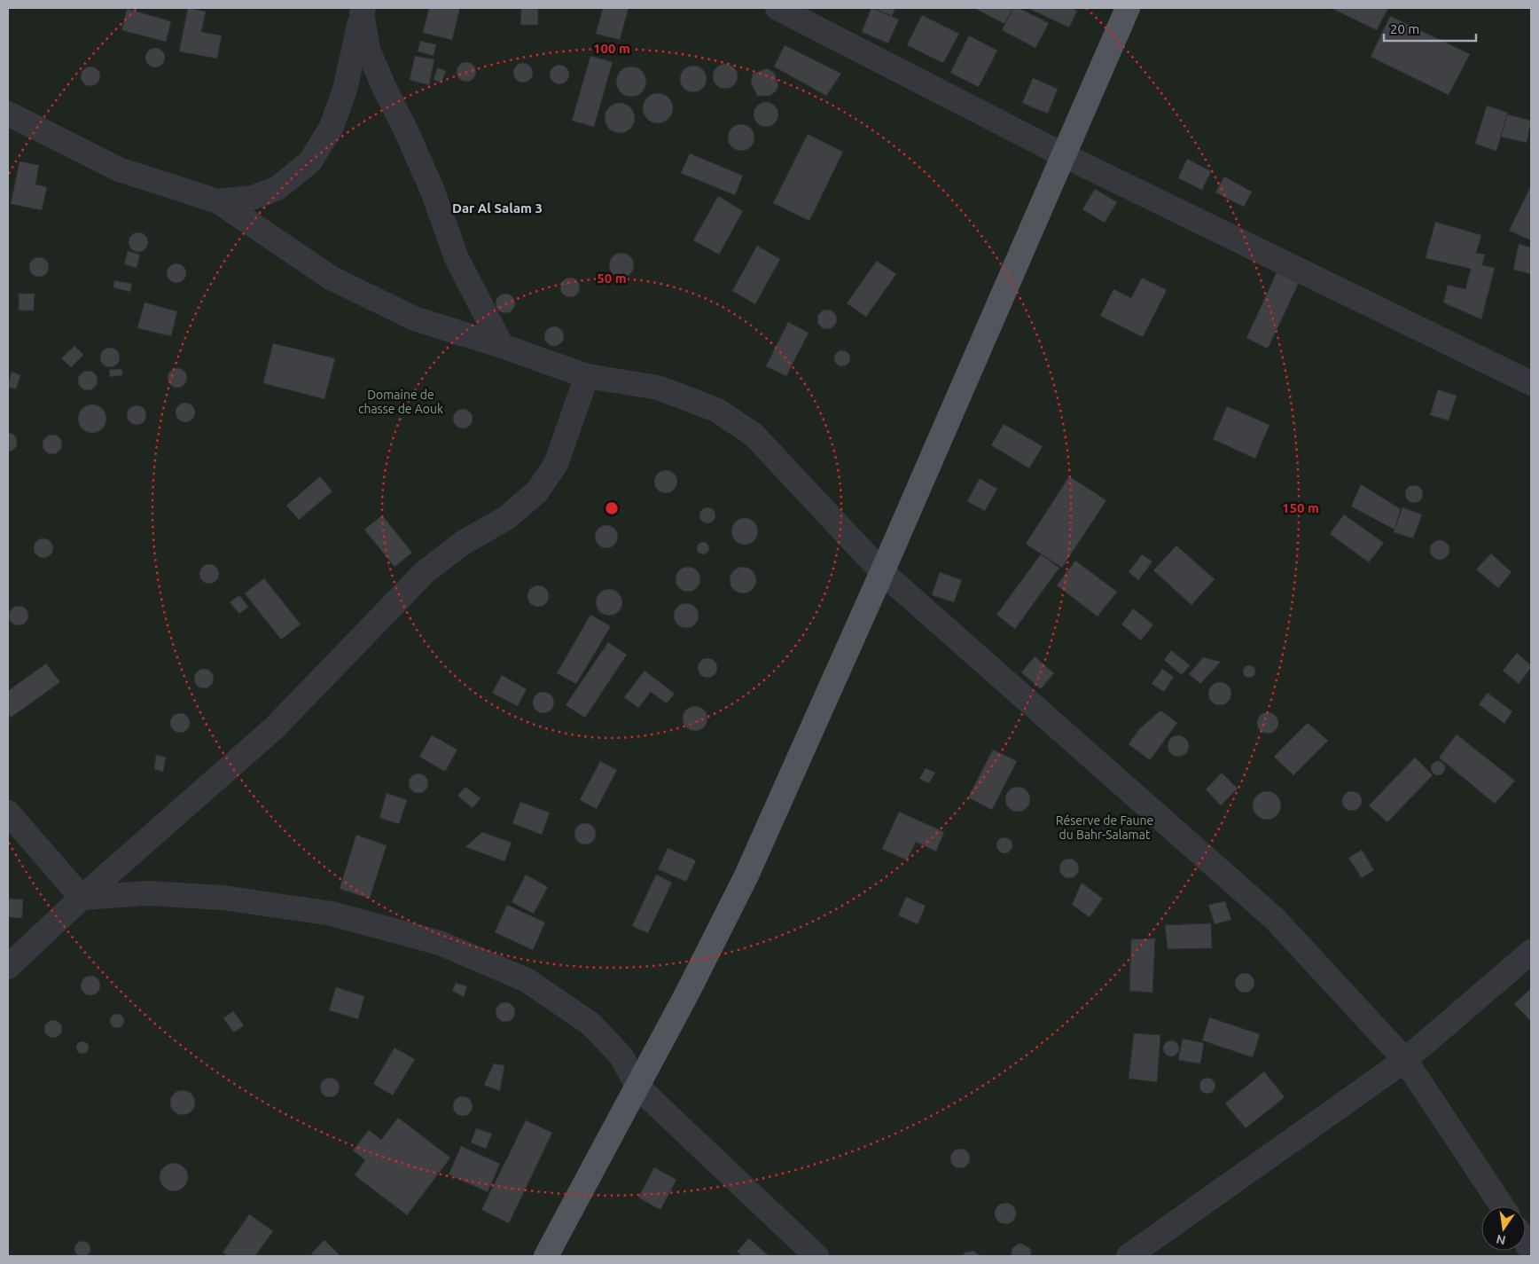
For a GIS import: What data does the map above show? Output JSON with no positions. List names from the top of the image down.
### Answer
{
  "districts": ["Dar Al Salam 3"],
  "parks": ["Domaine de chasse de Aouk", "Réserve de Faune du Bahr-Salamat"],
  "scale_bar": "20 m",
  "north": "bottom",
  "rings": ["100 m", "50 m", "150 m"]
}
